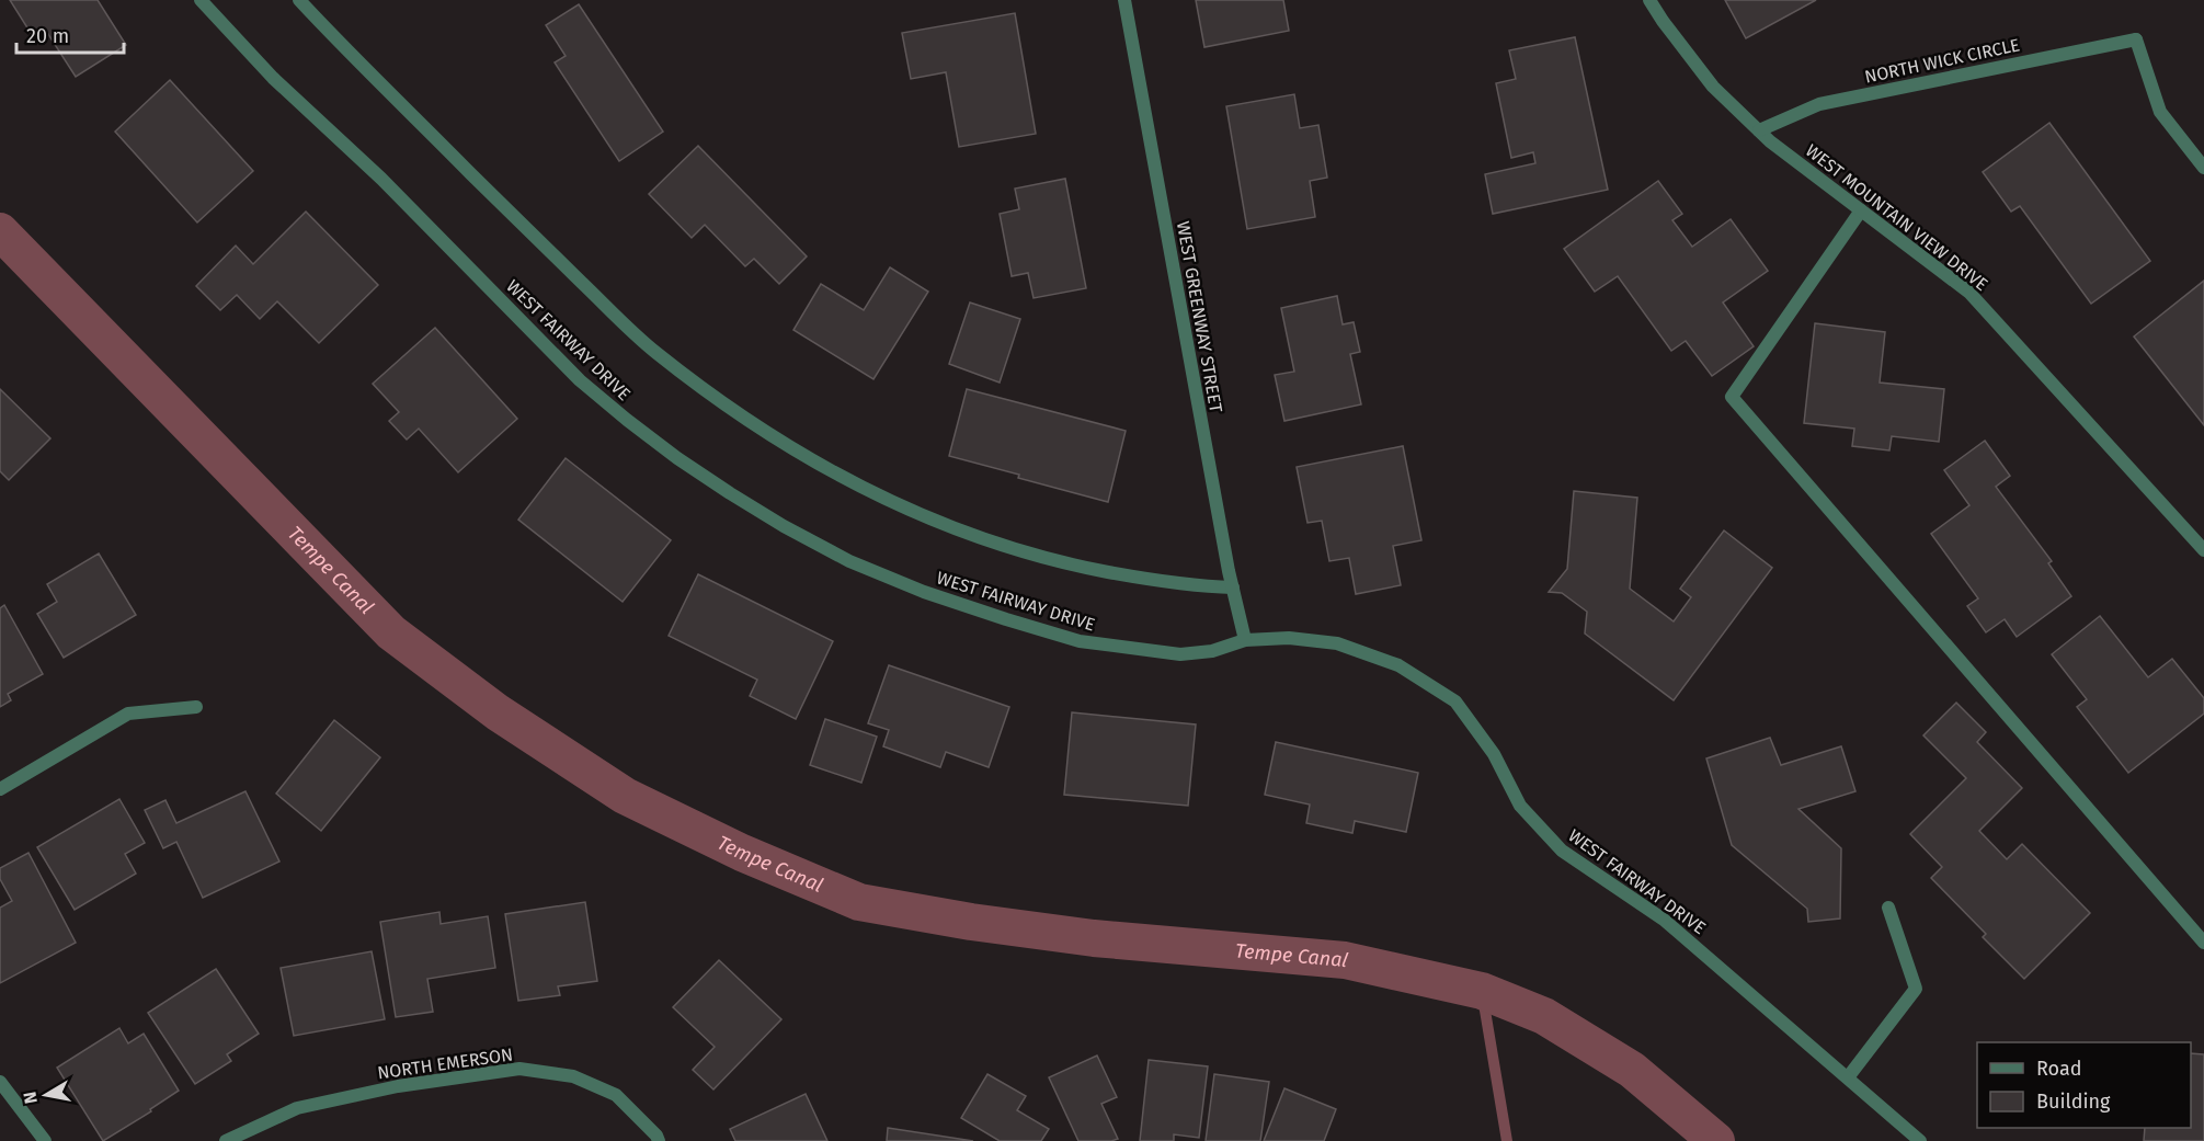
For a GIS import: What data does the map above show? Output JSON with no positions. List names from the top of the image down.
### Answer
{
  "streets": {
    "street": [
      "NORTH WICK CIRCLE",
      "WEST MOUNTAIN VIEW DRIVE",
      "WEST GREENWAY STREET",
      "WEST FAIRWAY DRIVE",
      "NORTH EMERSON"
    ]
  },
  "crossings": [
    ["NORTH WICK CIRCLE", "WEST MOUNTAIN VIEW DRIVE"],
    ["WEST GREENWAY STREET", "WEST FAIRWAY DRIVE"]
  ],
  "water": ["Tempe Canal"],
  "legend": ["Road", "Building"],
  "scale_bar": "20 m",
  "north": "left"
}
